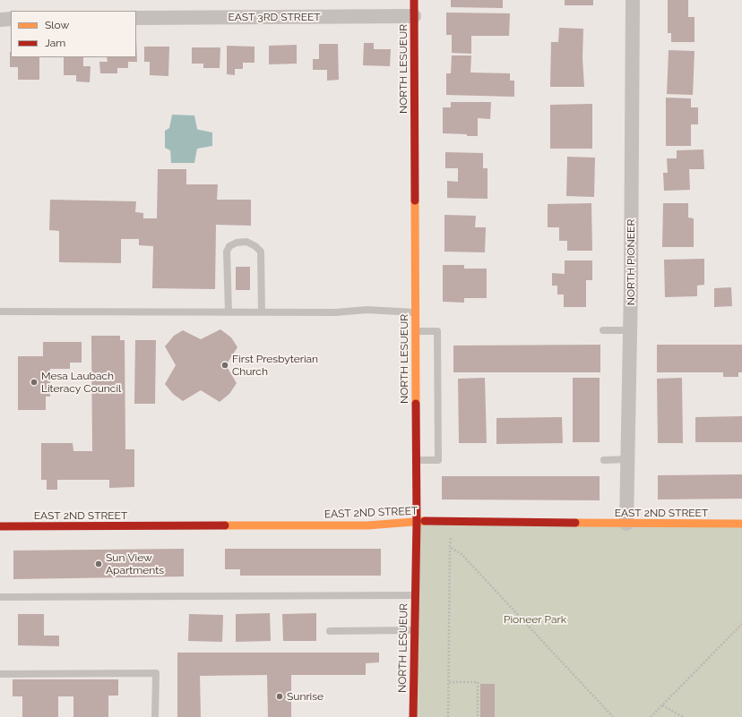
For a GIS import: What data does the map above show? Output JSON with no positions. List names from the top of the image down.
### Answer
{
  "streets": {
    "street": [
      "EAST 3RD STREET",
      "NORTH LESUEUR",
      "NORTH PIONEER",
      "EAST 2ND STREET"
    ]
  },
  "crossings": [
    ["EAST 3RD STREET", "NORTH LESUEUR"],
    ["NORTH LESUEUR", "EAST 2ND STREET"],
    ["NORTH PIONEER", "EAST 2ND STREET"]
  ],
  "parks": ["Pioneer Park"],
  "places": [
    "First Presbyterian Church",
    "Mesa Laubach Literacy Council",
    "Sun View Apartments",
    "Sunrise"
  ],
  "legend": ["Slow", "Jam"]
}
